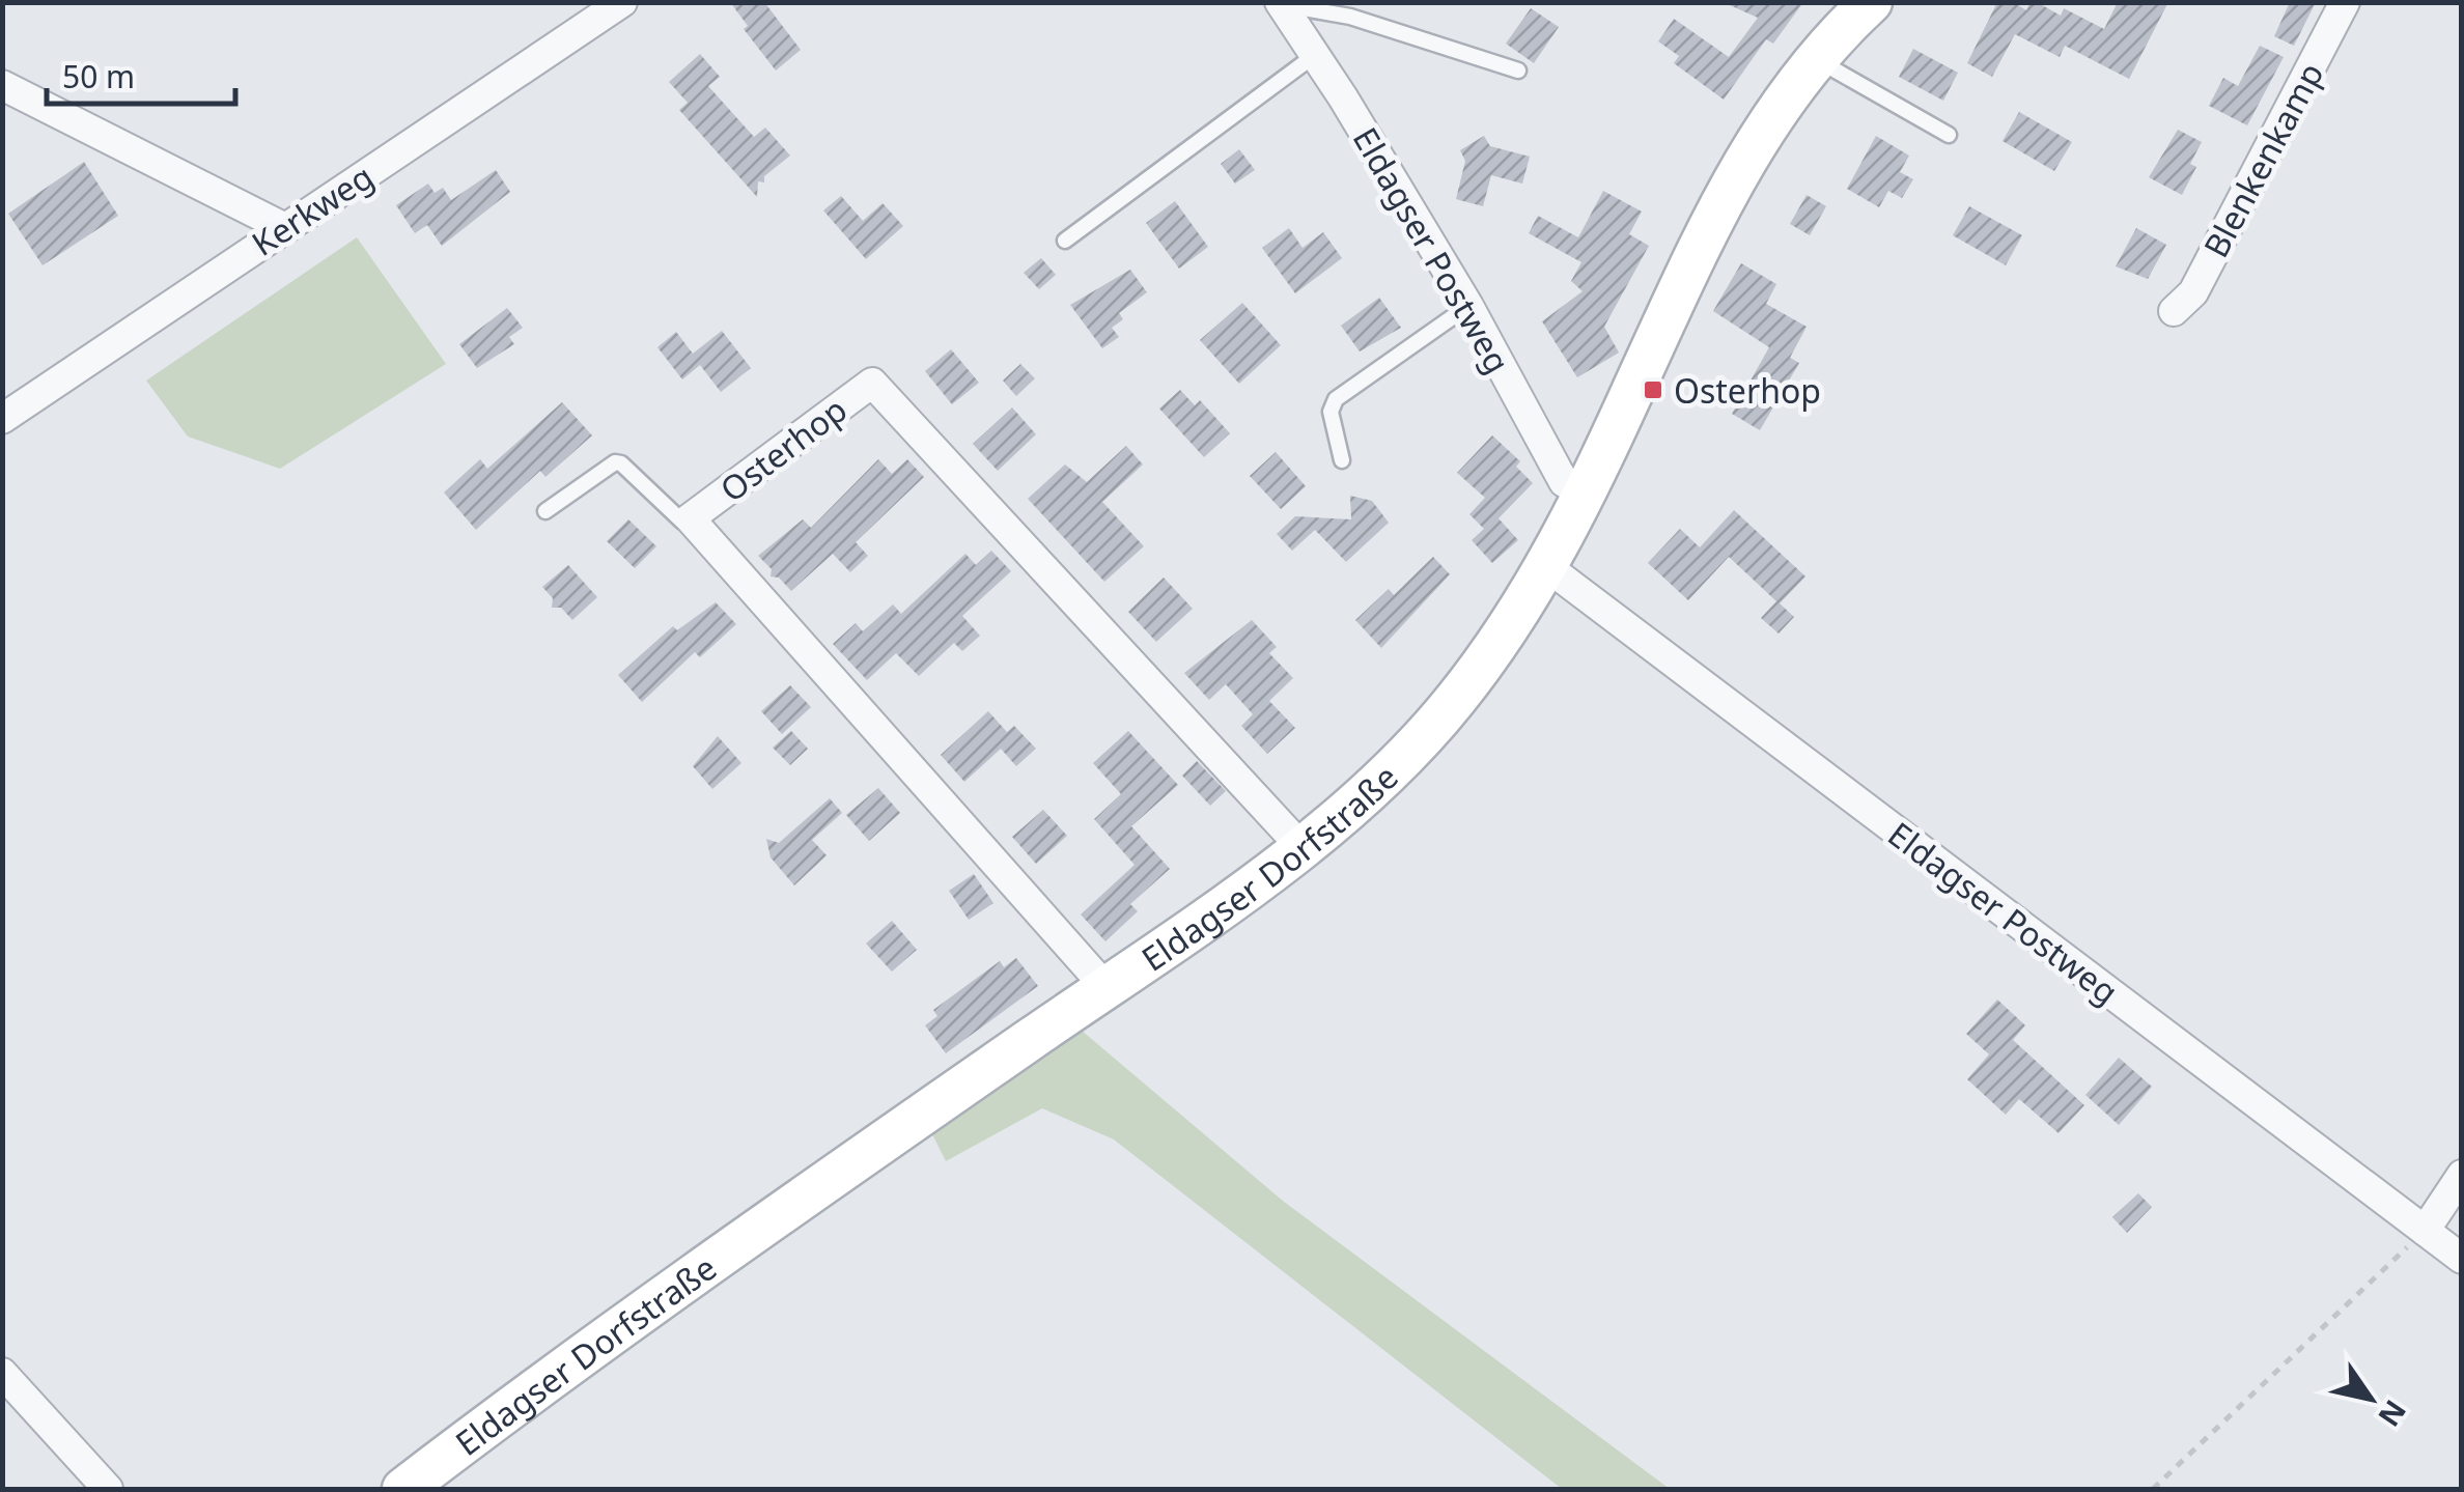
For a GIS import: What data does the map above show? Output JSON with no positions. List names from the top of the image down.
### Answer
{
  "streets": {
    "street": [
      "Blenkenkamp",
      "Kerkweg",
      "Eldagser Postweg",
      "Osterhop",
      "Eldagser Dorfstraße"
    ]
  },
  "crossings": [
    ["Eldagser Postweg", "Eldagser Dorfstraße"],
    ["Osterhop", "Eldagser Dorfstraße"]
  ],
  "places": {
    "transit": ["Osterhop"]
  },
  "scale_bar": "50 m",
  "north": "bottom right"
}
